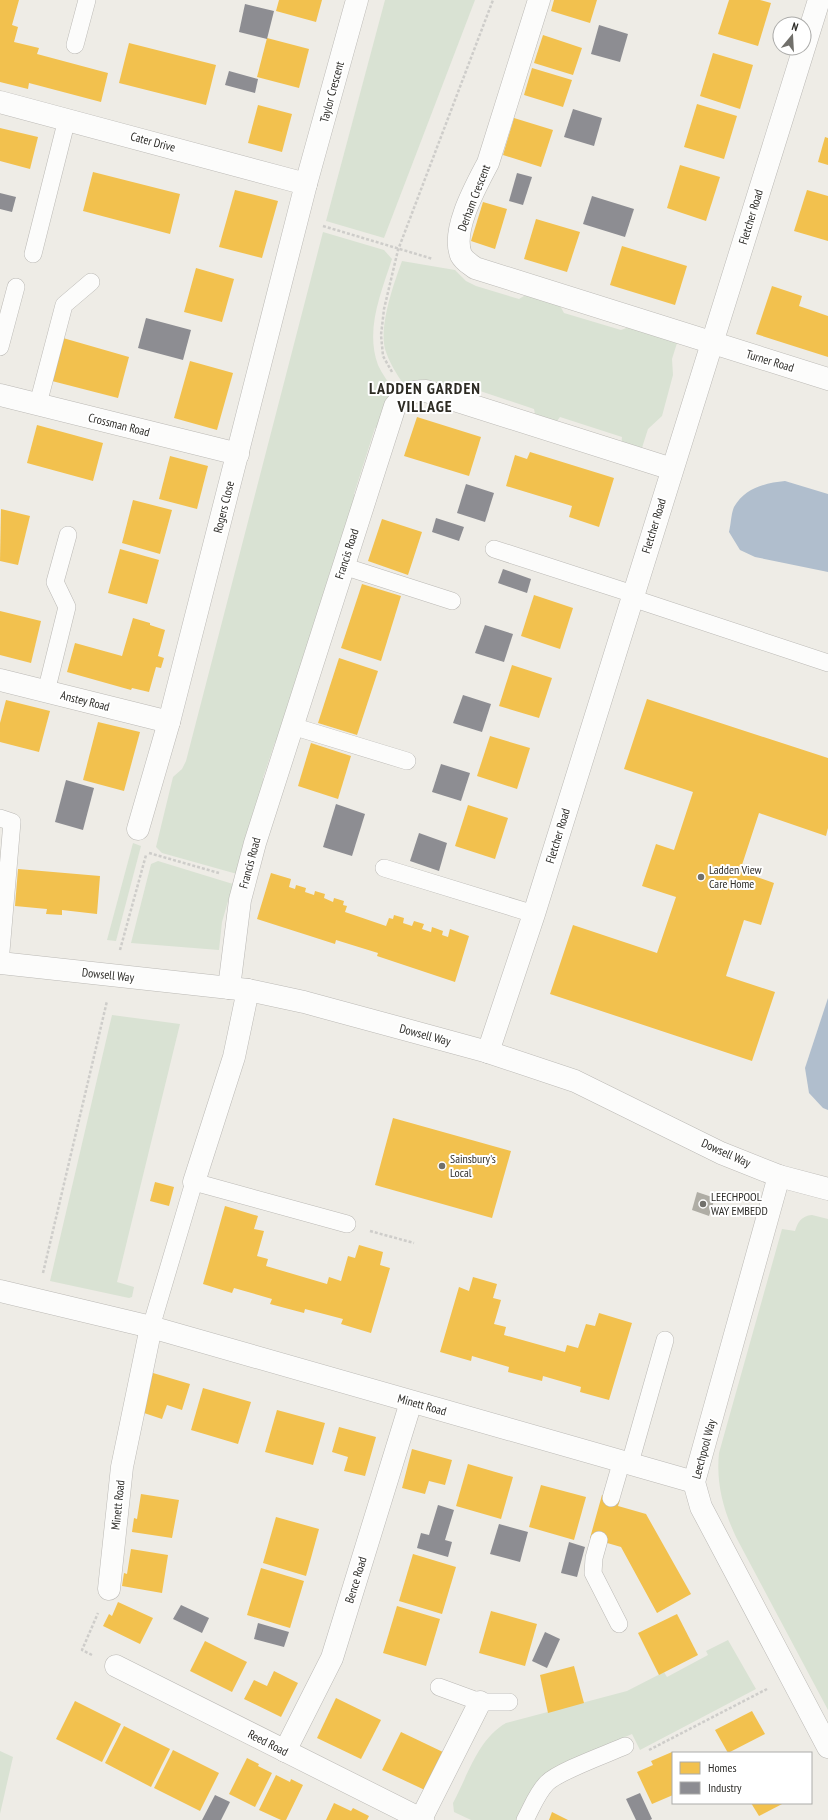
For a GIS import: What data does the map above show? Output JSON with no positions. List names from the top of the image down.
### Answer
{
  "streets": {
    "street": [
      "Taylor Crescent",
      "Cater Drive",
      "Derham Crescent",
      "Fletcher Road",
      "Turner Road",
      "Crossman Road",
      "Rogers Close",
      "Francis Road",
      "Anstey Road",
      "Dowsell Way",
      "Minett Road",
      "Leechpool Way",
      "Bence Road",
      "Reed Road"
    ]
  },
  "crossings": [
    ["Taylor Crescent", "Cater Drive"],
    ["Taylor Crescent", "Rogers Close"],
    ["Cater Drive", "Rogers Close"],
    ["Derham Crescent", "Fletcher Road"],
    ["Derham Crescent", "Turner Road"],
    ["Fletcher Road", "Turner Road"],
    ["Fletcher Road", "Dowsell Way"],
    ["Crossman Road", "Rogers Close"],
    ["Rogers Close", "Anstey Road"],
    ["Francis Road", "Dowsell Way"],
    ["Francis Road", "Minett Road"],
    ["Dowsell Way", "Leechpool Way"],
    ["Minett Road", "Leechpool Way"],
    ["Minett Road", "Bence Road"],
    ["Bence Road", "Reed Road"]
  ],
  "districts": ["LADDEN GARDEN VILLAGE"],
  "places": ["Ladden View Care Home", "Sainsbury's Local", "LEECHPOOL WAY EMBEDD"],
  "legend": ["Homes", "Industry"],
  "north": "top"
}
